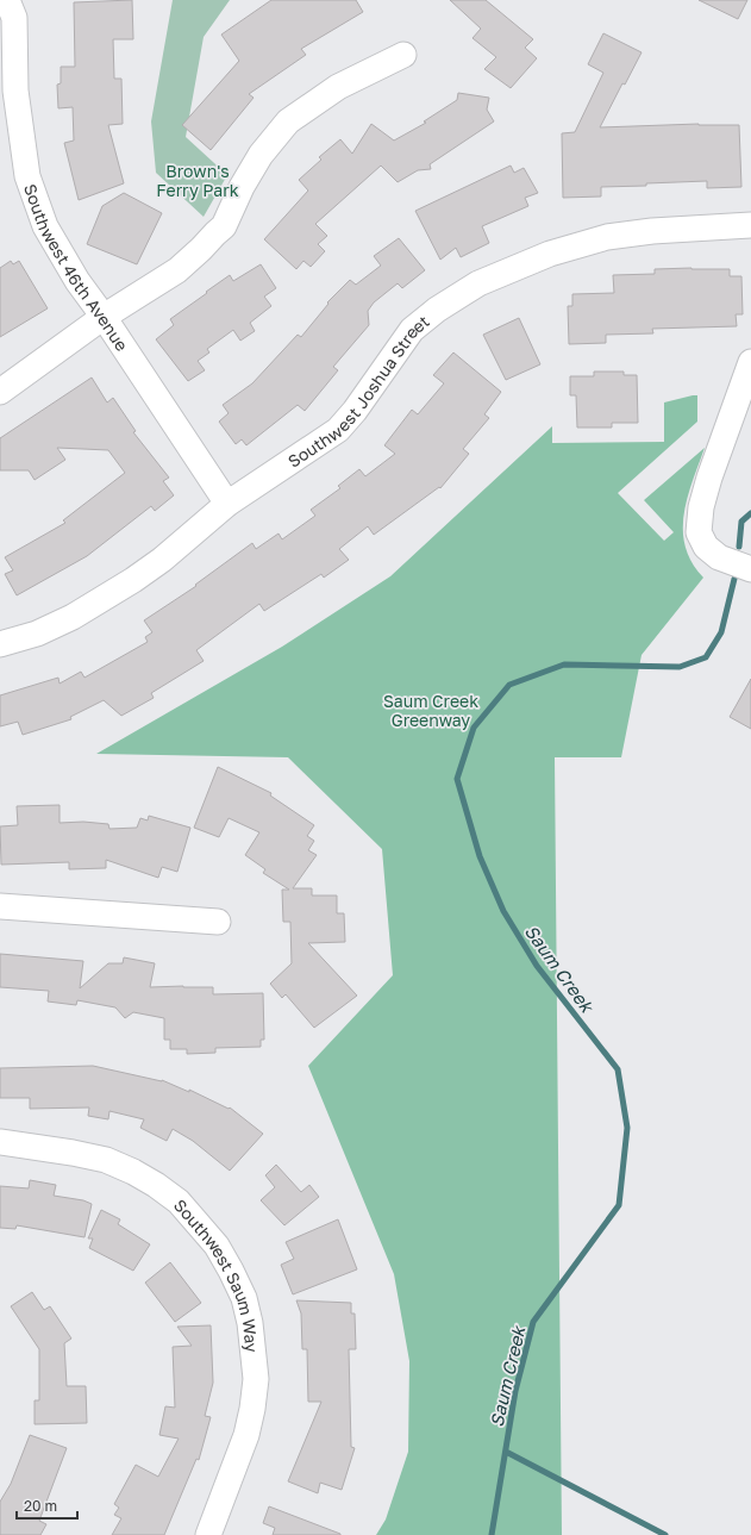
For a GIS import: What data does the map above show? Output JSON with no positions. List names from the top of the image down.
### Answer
{
  "streets": {
    "street": ["Southwest 46th Avenue", "Southwest Joshua Street", "Southwest Saum Way"]
  },
  "crossings": [
    ["Southwest 46th Avenue", "Southwest Joshua Street"]
  ],
  "water": ["Saum Creek"],
  "parks": ["Brown's Ferry Park", "Saum Creek Greenway"],
  "scale_bar": "20 m"
}
